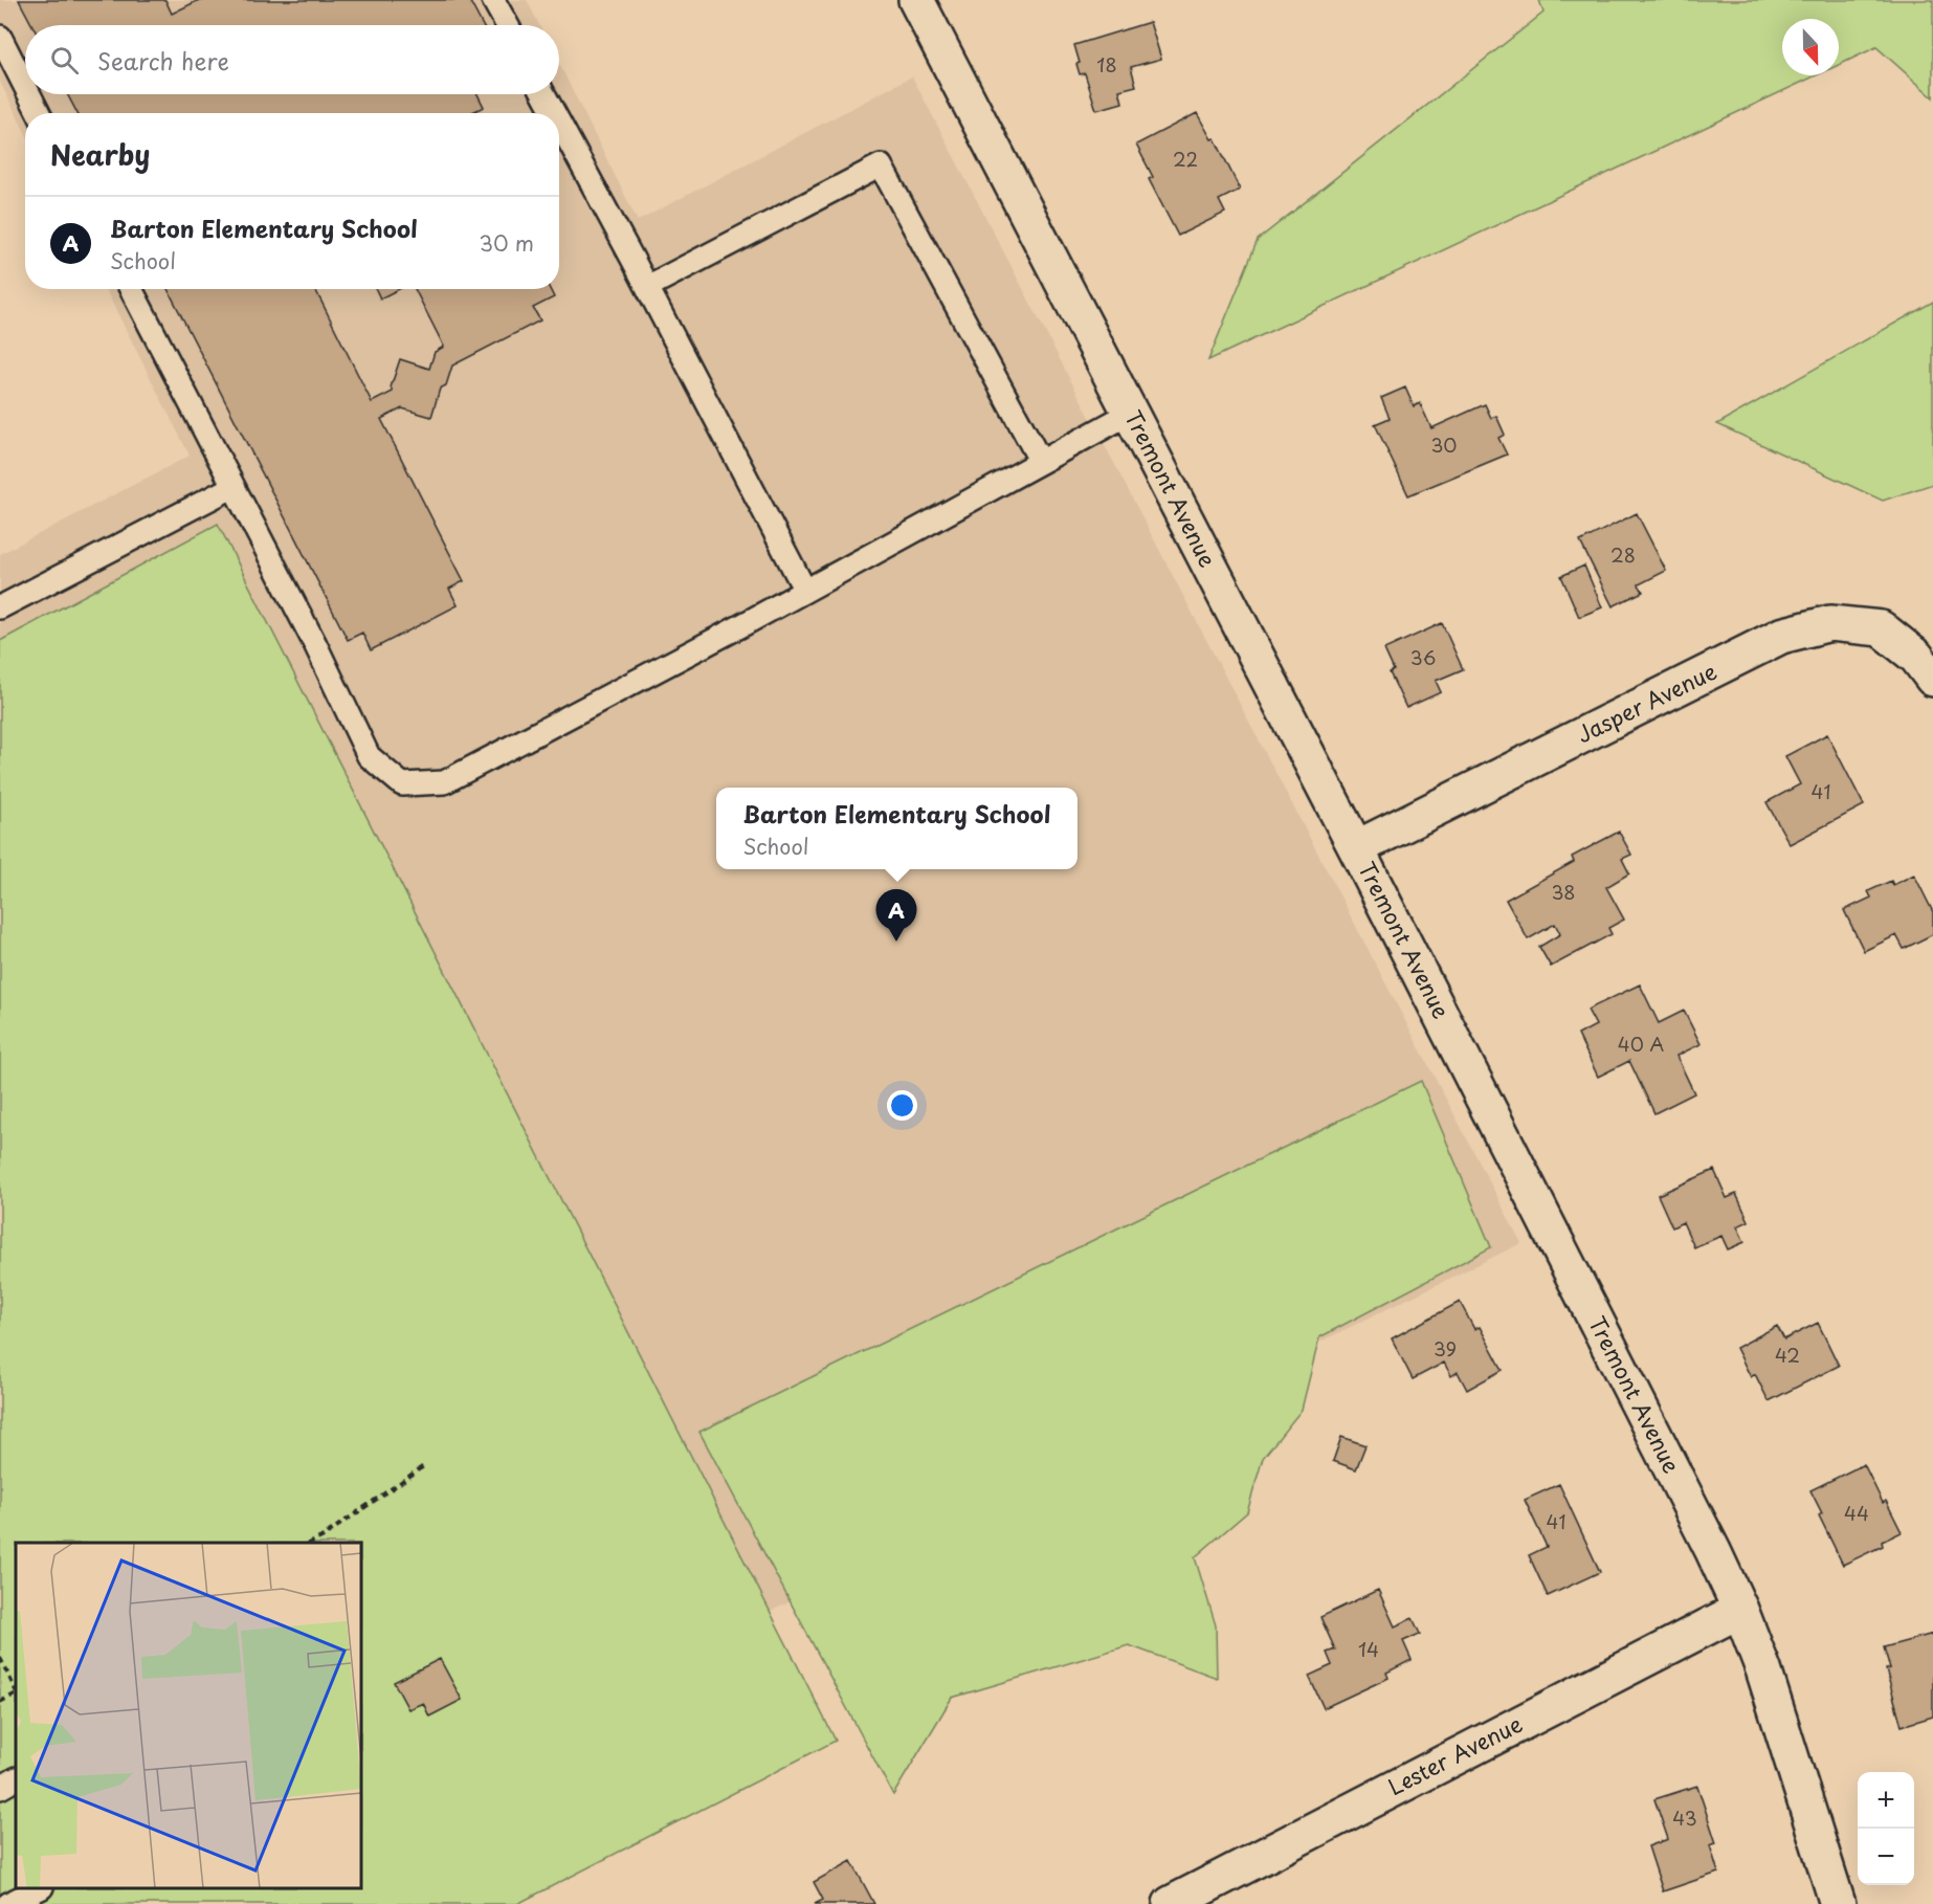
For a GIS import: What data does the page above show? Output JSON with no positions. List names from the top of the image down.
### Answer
{
  "streets": {
    "street": ["Tremont Avenue", "Jasper Avenue", "Lester Avenue"]
  },
  "crossings": [
    ["Tremont Avenue", "Jasper Avenue"],
    ["Tremont Avenue", "Lester Avenue"]
  ],
  "house_numbers": [
    "18",
    "22",
    "30",
    "28",
    "36",
    "41",
    "38",
    "40 A",
    "39",
    "42",
    "44",
    "41",
    "14",
    "43"
  ],
  "north": "bottom",
  "page": {
    "search": "Search here",
    "heading": "Nearby",
    "list": [
      {
        "mark": "A",
        "name": "Barton Elementary School",
        "note": "School",
        "value": "30 m"
      }
    ],
    "popup": ["Barton Elementary School", "School"],
    "pins": "A",
    "map_buttons": ["+", "−"]
  }
}
